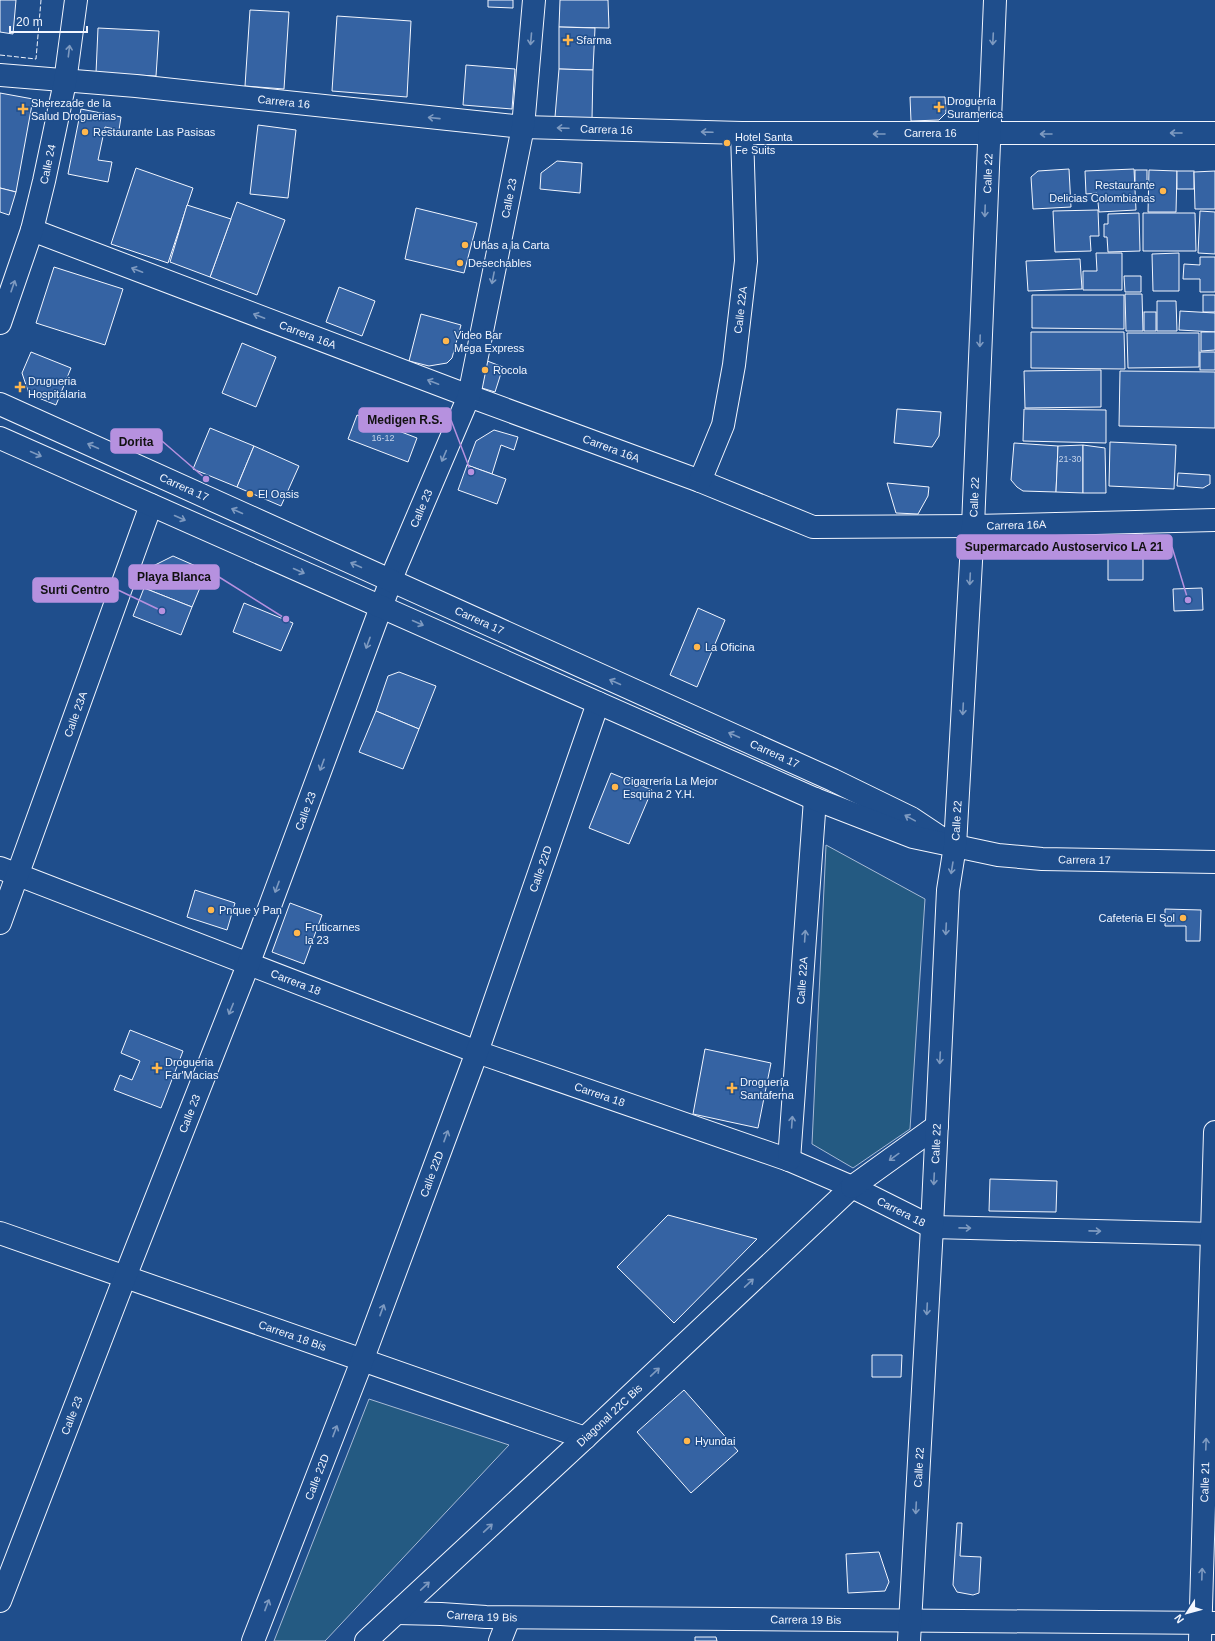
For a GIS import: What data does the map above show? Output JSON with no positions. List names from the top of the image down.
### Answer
{
  "streets": {
    "street": [
      "Carrera 16",
      "Calle 24",
      "Calle 22",
      "Calle 23",
      "Calle 22A",
      "Carrera 16A",
      "Carrera 17",
      "Calle 23A",
      "Calle 22D",
      "Carrera 18",
      "Carrera 18 Bis",
      "Diagonal 22C Bis",
      "Calle 21",
      "Carrera 19 Bis"
    ]
  },
  "crossings": [
    ["Carrera 16", "Calle 24"],
    ["Carrera 16", "Calle 22"],
    ["Carrera 16", "Calle 23"],
    ["Carrera 16", "Calle 22A"],
    ["Calle 24", "Carrera 16A"],
    ["Calle 22", "Carrera 16A"],
    ["Calle 22", "Carrera 17"],
    ["Calle 22", "Carrera 18"],
    ["Calle 22", "Diagonal 22C Bis"],
    ["Calle 22", "Carrera 19 Bis"],
    ["Calle 23", "Carrera 16A"],
    ["Calle 23", "Carrera 17"],
    ["Calle 23", "Carrera 18"],
    ["Calle 23", "Carrera 18 Bis"],
    ["Calle 22A", "Carrera 16A"],
    ["Calle 22A", "Carrera 17"],
    ["Calle 22A", "Carrera 18"],
    ["Carrera 17", "Calle 23A"],
    ["Carrera 17", "Calle 22D"],
    ["Calle 23A", "Carrera 18"],
    ["Calle 22D", "Carrera 18"],
    ["Calle 22D", "Carrera 18 Bis"],
    ["Carrera 18", "Diagonal 22C Bis"],
    ["Carrera 18", "Calle 21"],
    ["Carrera 18 Bis", "Diagonal 22C Bis"],
    ["Diagonal 22C Bis", "Carrera 19 Bis"],
    ["Calle 21", "Carrera 19 Bis"]
  ],
  "one_way": [
    "Carrera 16",
    "Calle 24",
    "Calle 22",
    "Calle 23",
    "Calle 22A",
    "Carrera 16A",
    "Calle 22D",
    "Calle 21"
  ],
  "places": {
    "health": [
      "Sfarma",
      "Droguería Suramerica",
      "Sherezade de la Salud Droguerias",
      "Drugueria Hospitalaria",
      "Drogueria Far'Macias",
      "Droguería Santaferna"
    ],
    "other": [
      "Restaurante Las Pasisas",
      "Hotel Santa Fe Suits",
      "Restaurante Delicias Colombianas",
      "Uñas a la Carta",
      "Desechables",
      "Video Bar Mega Express",
      "Rocola",
      "Medigen R.S.",
      "Dorita",
      "El Oasis",
      "Supermarcado Austoservico LA 21",
      "Surti Centro",
      "Playa Blanca",
      "La Oficina",
      "Cigarrería La Mejor Esquina 2 Y.H.",
      "Pnque y Pan",
      "Cafeteria El Sol",
      "Fruticarnes la 23",
      "Hyundai"
    ]
  },
  "house_numbers": ["16-12", "21-30"],
  "scale_bar": "20 m",
  "north": "bottom left"
}
